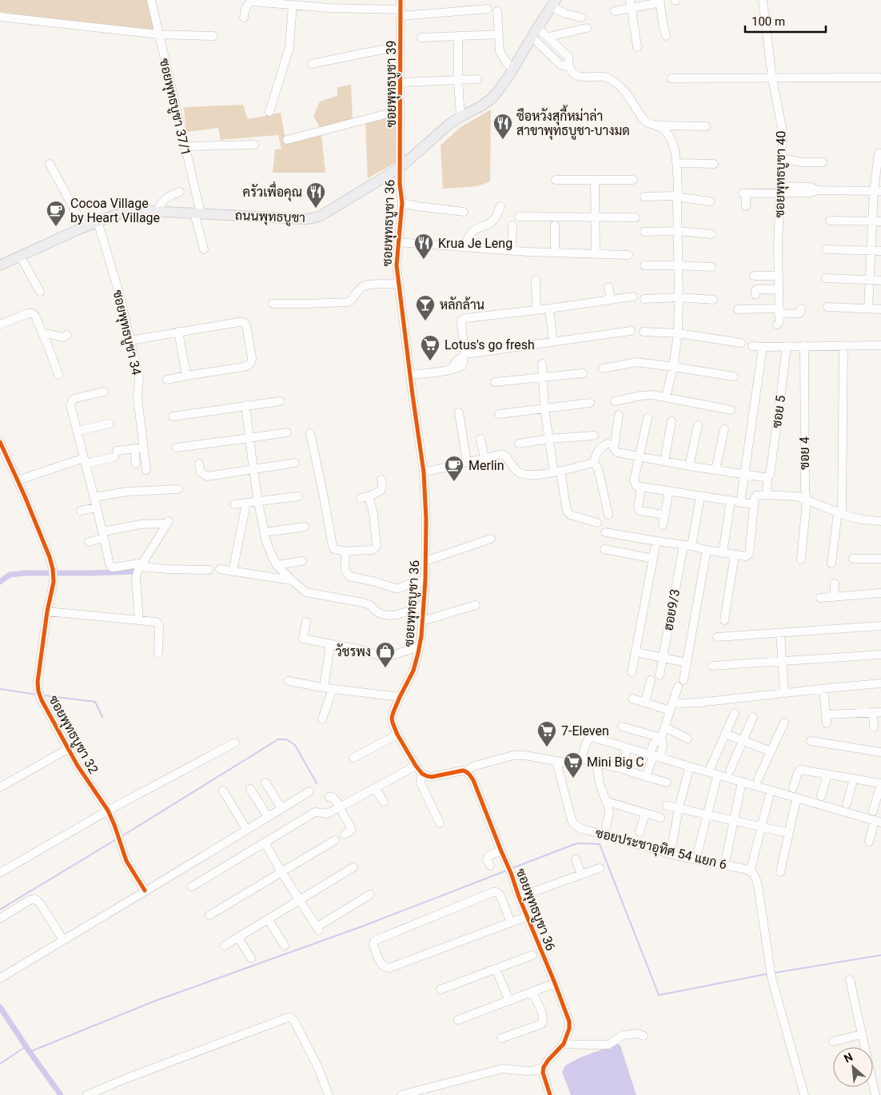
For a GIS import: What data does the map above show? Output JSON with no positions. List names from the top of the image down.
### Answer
{
  "streets": {
    "main road": ["ถนนพุทธบูชา"],
    "street": [
      "ซอยพุทธบูชา 39",
      "ซอยพุทธบูชา 37/1",
      "ซอยพุทธบูชา 40",
      "ซอยพุทธบูชา 36",
      "ซอยพุทธบูชา 34",
      "ซอย 5",
      "ซอย 4",
      "ฮอย9/3",
      "ซอยพุทธบูชา 32",
      "ซอยประชาอุทิศ 54 แยก 6"
    ]
  },
  "crossings": [
    ["ซอยพุทธบูชา 39", "ถนนพุทธบูชา"],
    ["ซอยพุทธบูชา 39", "ซอยพุทธบูชา 36"],
    ["ซอยพุทธบูชา 37/1", "ถนนพุทธบูชา"],
    ["ถนนพุทธบูชา", "ซอยพุทธบูชา 36"],
    ["ถนนพุทธบูชา", "ซอยพุทธบูชา 34"]
  ],
  "places": {
    "restaurant": ["ซือหวังสุกี้หม่าล่า สาขาพุทธบูชา-บางมด", "ครัวเพื่อคุณ", "Krua Je Leng"],
    "cafe": ["Cocoa Village by Heart Village", "Merlin"],
    "bar": ["หลักล้าน"],
    "supermarket": ["Lotus's go fresh", "7-Eleven", "Mini Big C"],
    "shop": ["วัชรพง"]
  },
  "scale_bar": "100 m",
  "north": "top left"
}
